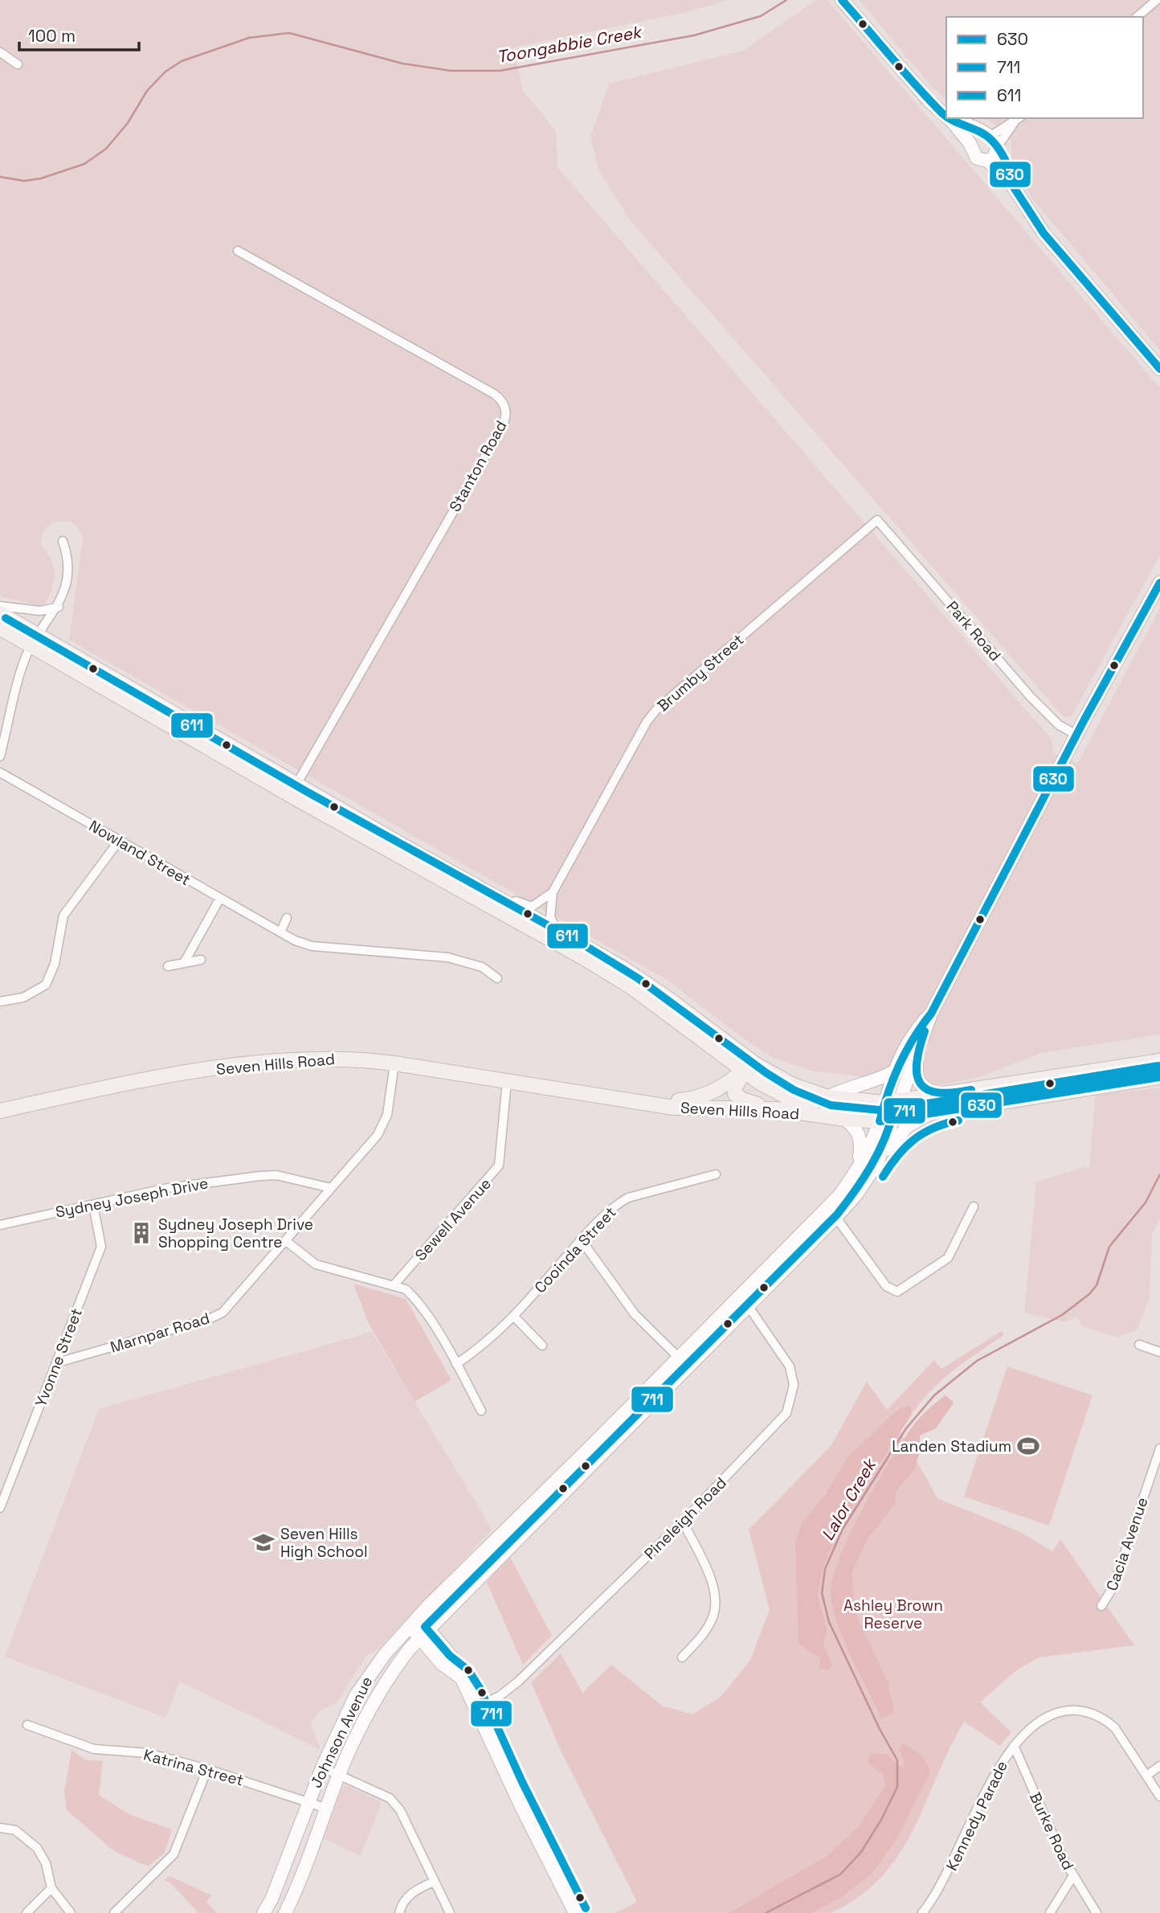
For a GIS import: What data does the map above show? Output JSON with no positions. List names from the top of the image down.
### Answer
{
  "streets": {
    "main road": ["Seven Hills Road", "Johnson Avenue"],
    "street": [
      "Stanton Road",
      "Park Road",
      "Brumby Street",
      "Nowland Street",
      "Sydney Joseph Drive",
      "Sewell Avenue",
      "Cooinda Street",
      "Marnpar Road",
      "Yvonne Street",
      "Pineleigh Road",
      "Cacia Avenue",
      "Katrina Street",
      "Kennedy Parade",
      "Burke Road"
    ]
  },
  "crossings": [
    ["Park Road", "Brumby Street"],
    ["Seven Hills Road", "Sewell Avenue"],
    ["Seven Hills Road", "Marnpar Road"],
    ["Seven Hills Road", "Johnson Avenue"],
    ["Sydney Joseph Drive", "Marnpar Road"],
    ["Sydney Joseph Drive", "Yvonne Street"],
    ["Marnpar Road", "Yvonne Street"],
    ["Pineleigh Road", "Johnson Avenue"],
    ["Johnson Avenue", "Katrina Street"],
    ["Kennedy Parade", "Burke Road"]
  ],
  "water": ["Toongabbie Creek", "Lalor Creek"],
  "parks": ["Ashley Brown Reserve"],
  "places": {
    "building": ["Sydney Joseph Drive Shopping Centre"],
    "sports": ["Landen Stadium"],
    "school or university": ["Seven Hills High School"]
  },
  "lines": ["transit line 630", "transit line 611", "transit line 711"],
  "legend": ["630", "711", "611"],
  "scale_bar": "100 m"
}
